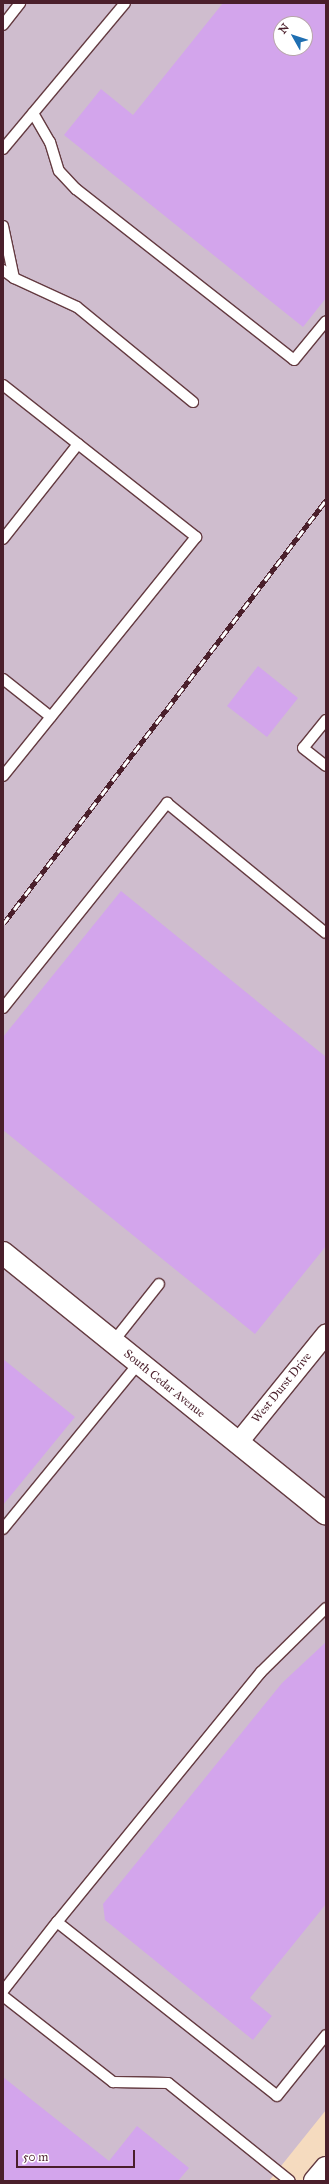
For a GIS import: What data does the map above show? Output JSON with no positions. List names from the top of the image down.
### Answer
{
  "streets": {
    "main road": ["South Cedar Avenue"],
    "street": ["West Durst Drive"]
  },
  "crossings": [
    ["South Cedar Avenue", "West Durst Drive"]
  ],
  "scale_bar": "50 m",
  "north": "top left"
}
